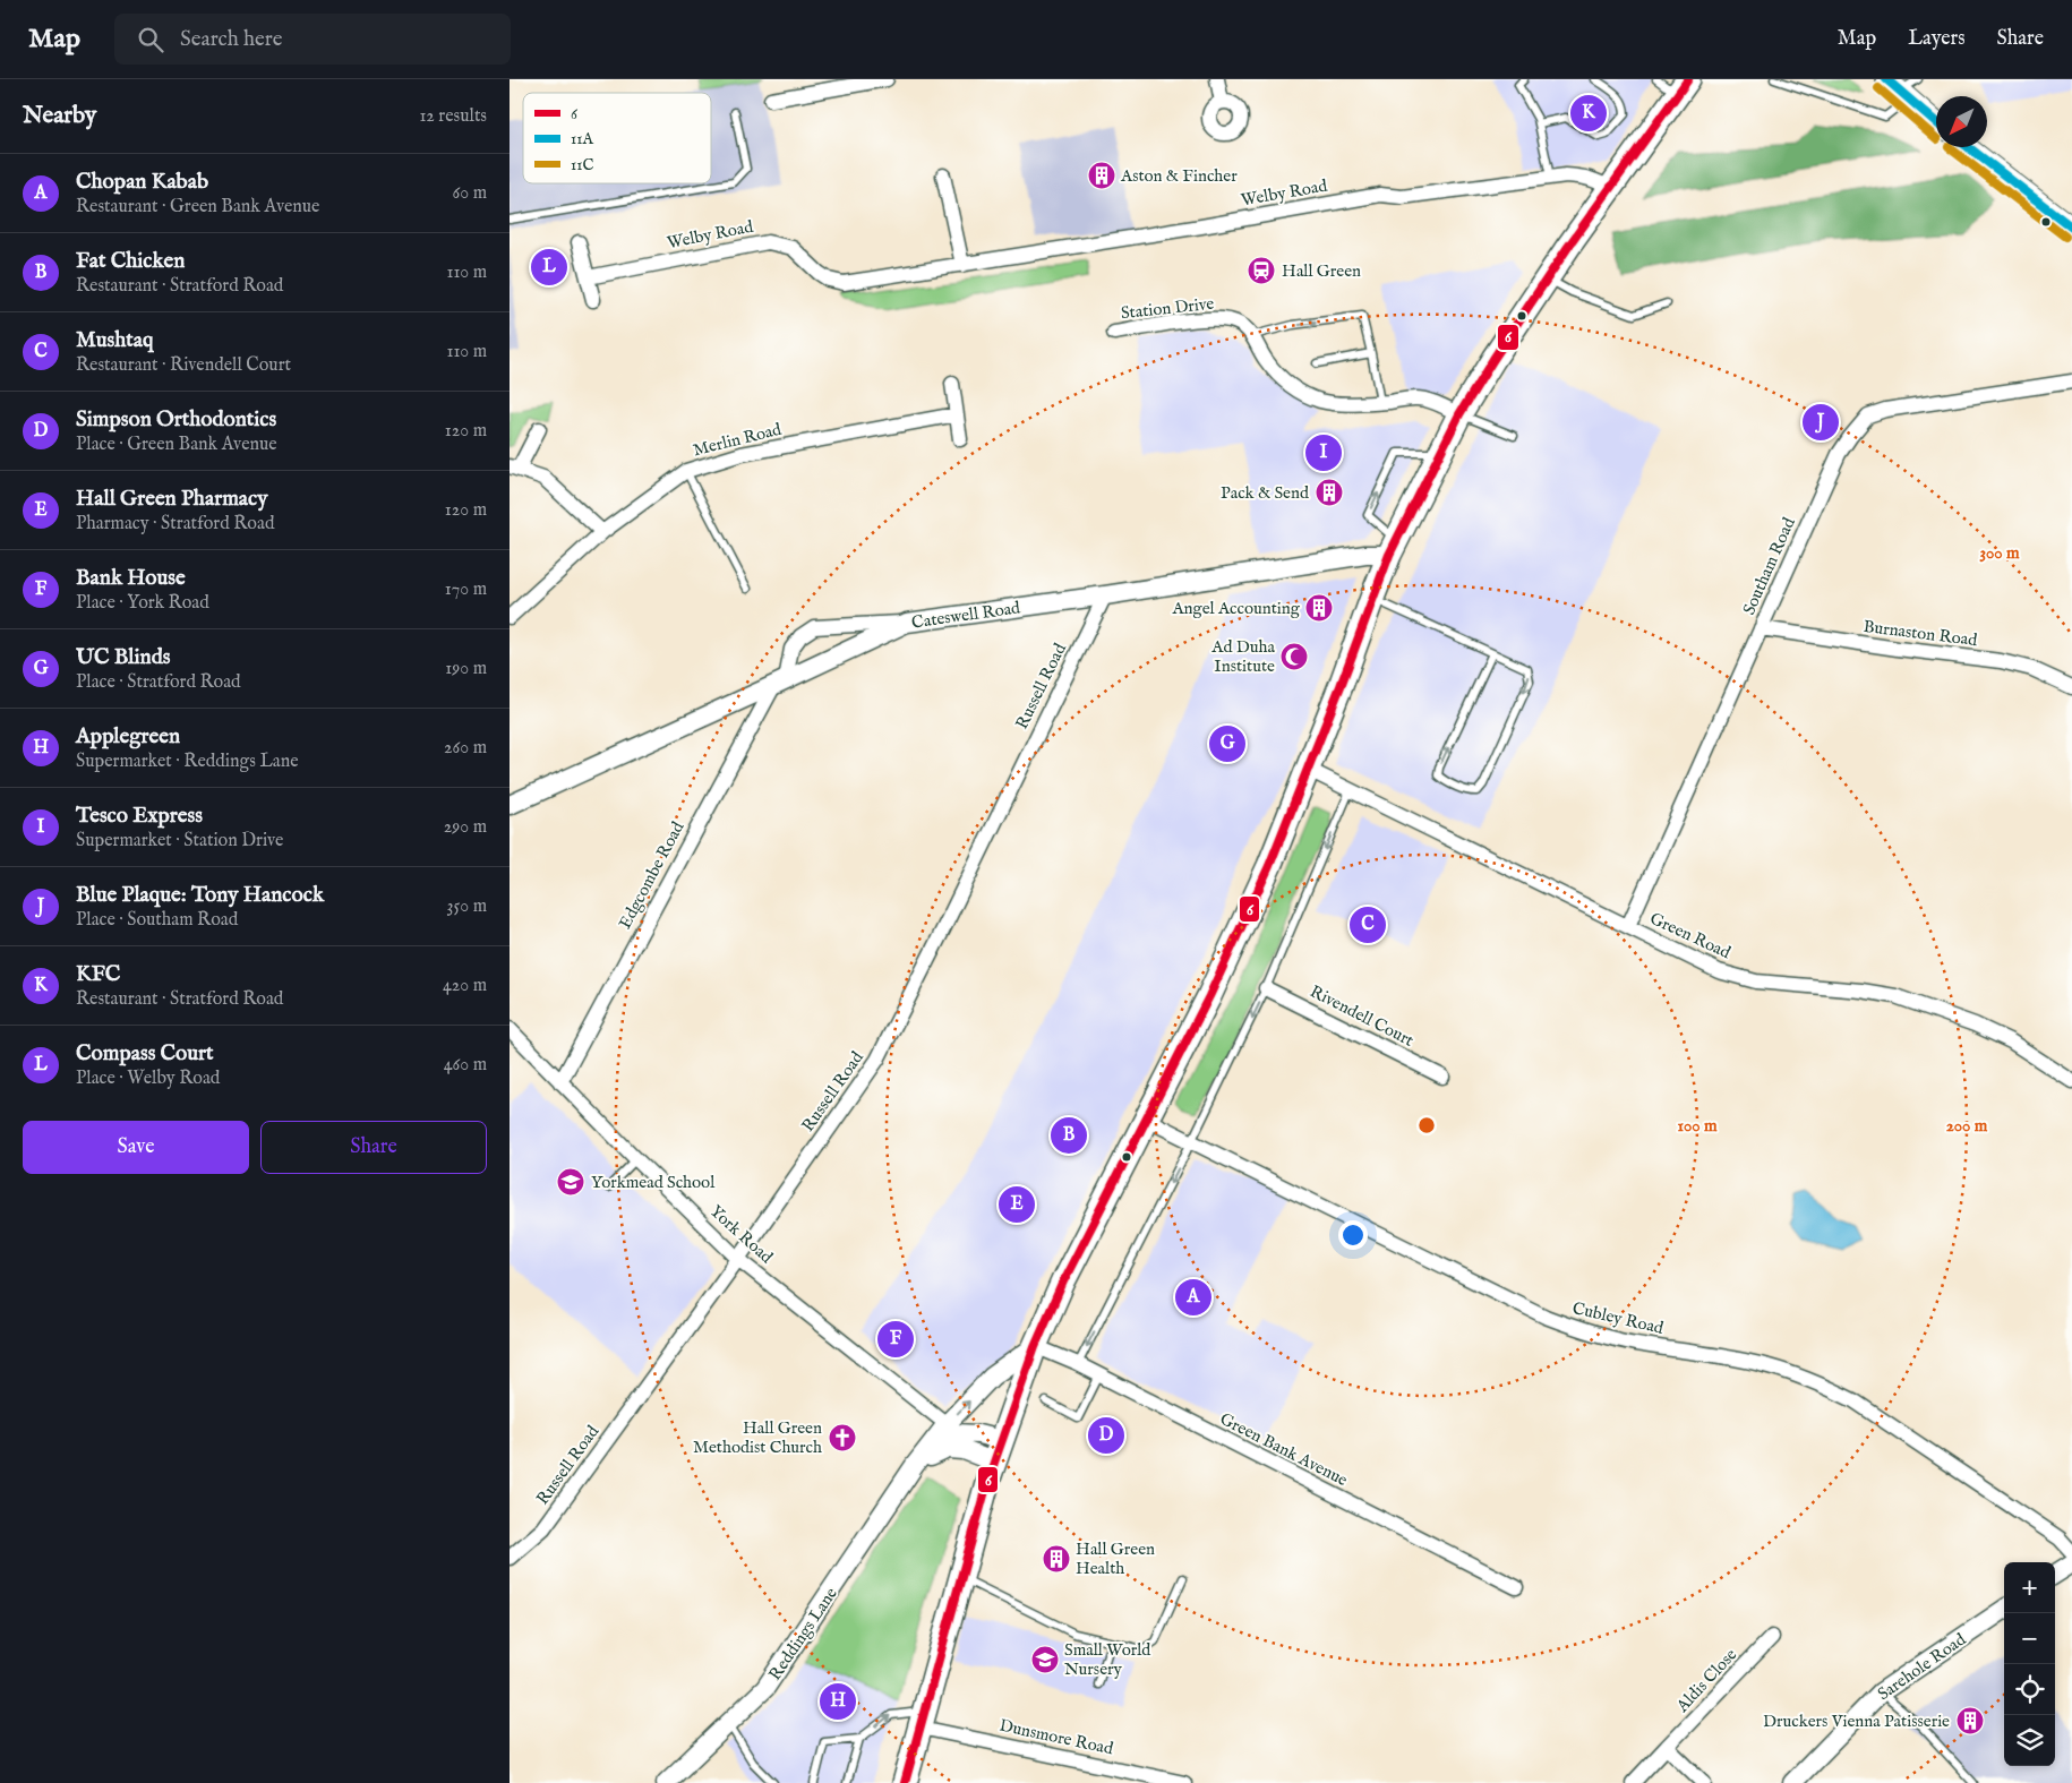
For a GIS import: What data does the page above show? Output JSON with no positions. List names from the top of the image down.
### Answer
{
  "streets": {
    "street": [
      "Welby Road",
      "Station Drive",
      "Merlin Road",
      "Southam Road",
      "Cateswell Road",
      "Burnaston Road",
      "Russell Road",
      "Edgcombe Road",
      "Green Road",
      "Rivendell Court",
      "York Road",
      "Cubley Road",
      "Green Bank Avenue",
      "Reddings Lane",
      "Sarehole Road",
      "Aldis Close",
      "Dunsmore Road"
    ]
  },
  "crossings": [
    ["Southam Road", "Burnaston Road"],
    ["Southam Road", "Green Road"],
    ["Cateswell Road", "Russell Road"],
    ["Cateswell Road", "Edgcombe Road"],
    ["Russell Road", "York Road"],
    ["Edgcombe Road", "York Road"],
    ["York Road", "Reddings Lane"],
    ["Green Bank Avenue", "Reddings Lane"]
  ],
  "places": {
    "building": [
      "Aston & Fincher",
      "Pack & Send",
      "Angel Accounting",
      "Hall Green Health",
      "Druckers Vienna Patisserie"
    ],
    "station": ["Hall Green"],
    "mosque": ["Ad Duha Institute"],
    "school or university": ["Yorkmead School", "Small World Nursery"],
    "church": ["Hall Green Methodist Church"]
  },
  "lines": ["transit line 6", "transit line 11A", "transit line 11C"],
  "legend": ["6", "11A", "11C"],
  "north": "bottom left",
  "page": {
    "header": "Map",
    "search": "Search here",
    "nav": ["Map", "Layers", "Share"],
    "heading": ["Nearby", "12 results"],
    "pins": [
      "K",
      "L",
      "J",
      "I",
      "G",
      "C",
      "B",
      "E",
      "A",
      "F",
      "D",
      "H"
    ],
    "list": [
      {
        "mark": "A",
        "name": "Chopan Kabab",
        "note": "Restaurant · Green Bank Avenue",
        "value": "60 m"
      },
      {
        "mark": "B",
        "name": "Fat Chicken",
        "note": "Restaurant · Stratford Road",
        "value": "110 m"
      },
      {
        "mark": "C",
        "name": "Mushtaq",
        "note": "Restaurant · Rivendell Court",
        "value": "110 m"
      },
      {
        "mark": "D",
        "name": "Simpson Orthodontics",
        "note": "Place · Green Bank Avenue",
        "value": "120 m"
      },
      {
        "mark": "E",
        "name": "Hall Green Pharmacy",
        "note": "Pharmacy · Stratford Road",
        "value": "120 m"
      },
      {
        "mark": "F",
        "name": "Bank House",
        "note": "Place · York Road",
        "value": "170 m"
      },
      {
        "mark": "G",
        "name": "UC Blinds",
        "note": "Place · Stratford Road",
        "value": "190 m"
      },
      {
        "mark": "H",
        "name": "Applegreen",
        "note": "Supermarket · Reddings Lane",
        "value": "260 m"
      },
      {
        "mark": "I",
        "name": "Tesco Express",
        "note": "Supermarket · Station Drive",
        "value": "290 m"
      },
      {
        "mark": "J",
        "name": "Blue Plaque: Tony Hancock",
        "note": "Place · Southam Road",
        "value": "350 m"
      },
      {
        "mark": "K",
        "name": "KFC",
        "note": "Restaurant · Stratford Road",
        "value": "420 m"
      },
      {
        "mark": "L",
        "name": "Compass Court",
        "note": "Place · Welby Road",
        "value": "460 m"
      }
    ],
    "buttons": ["Save", "Share"],
    "map_buttons": ["+", "−"]
  },
  "rings": ["300 m", "100 m", "200 m"]
}
